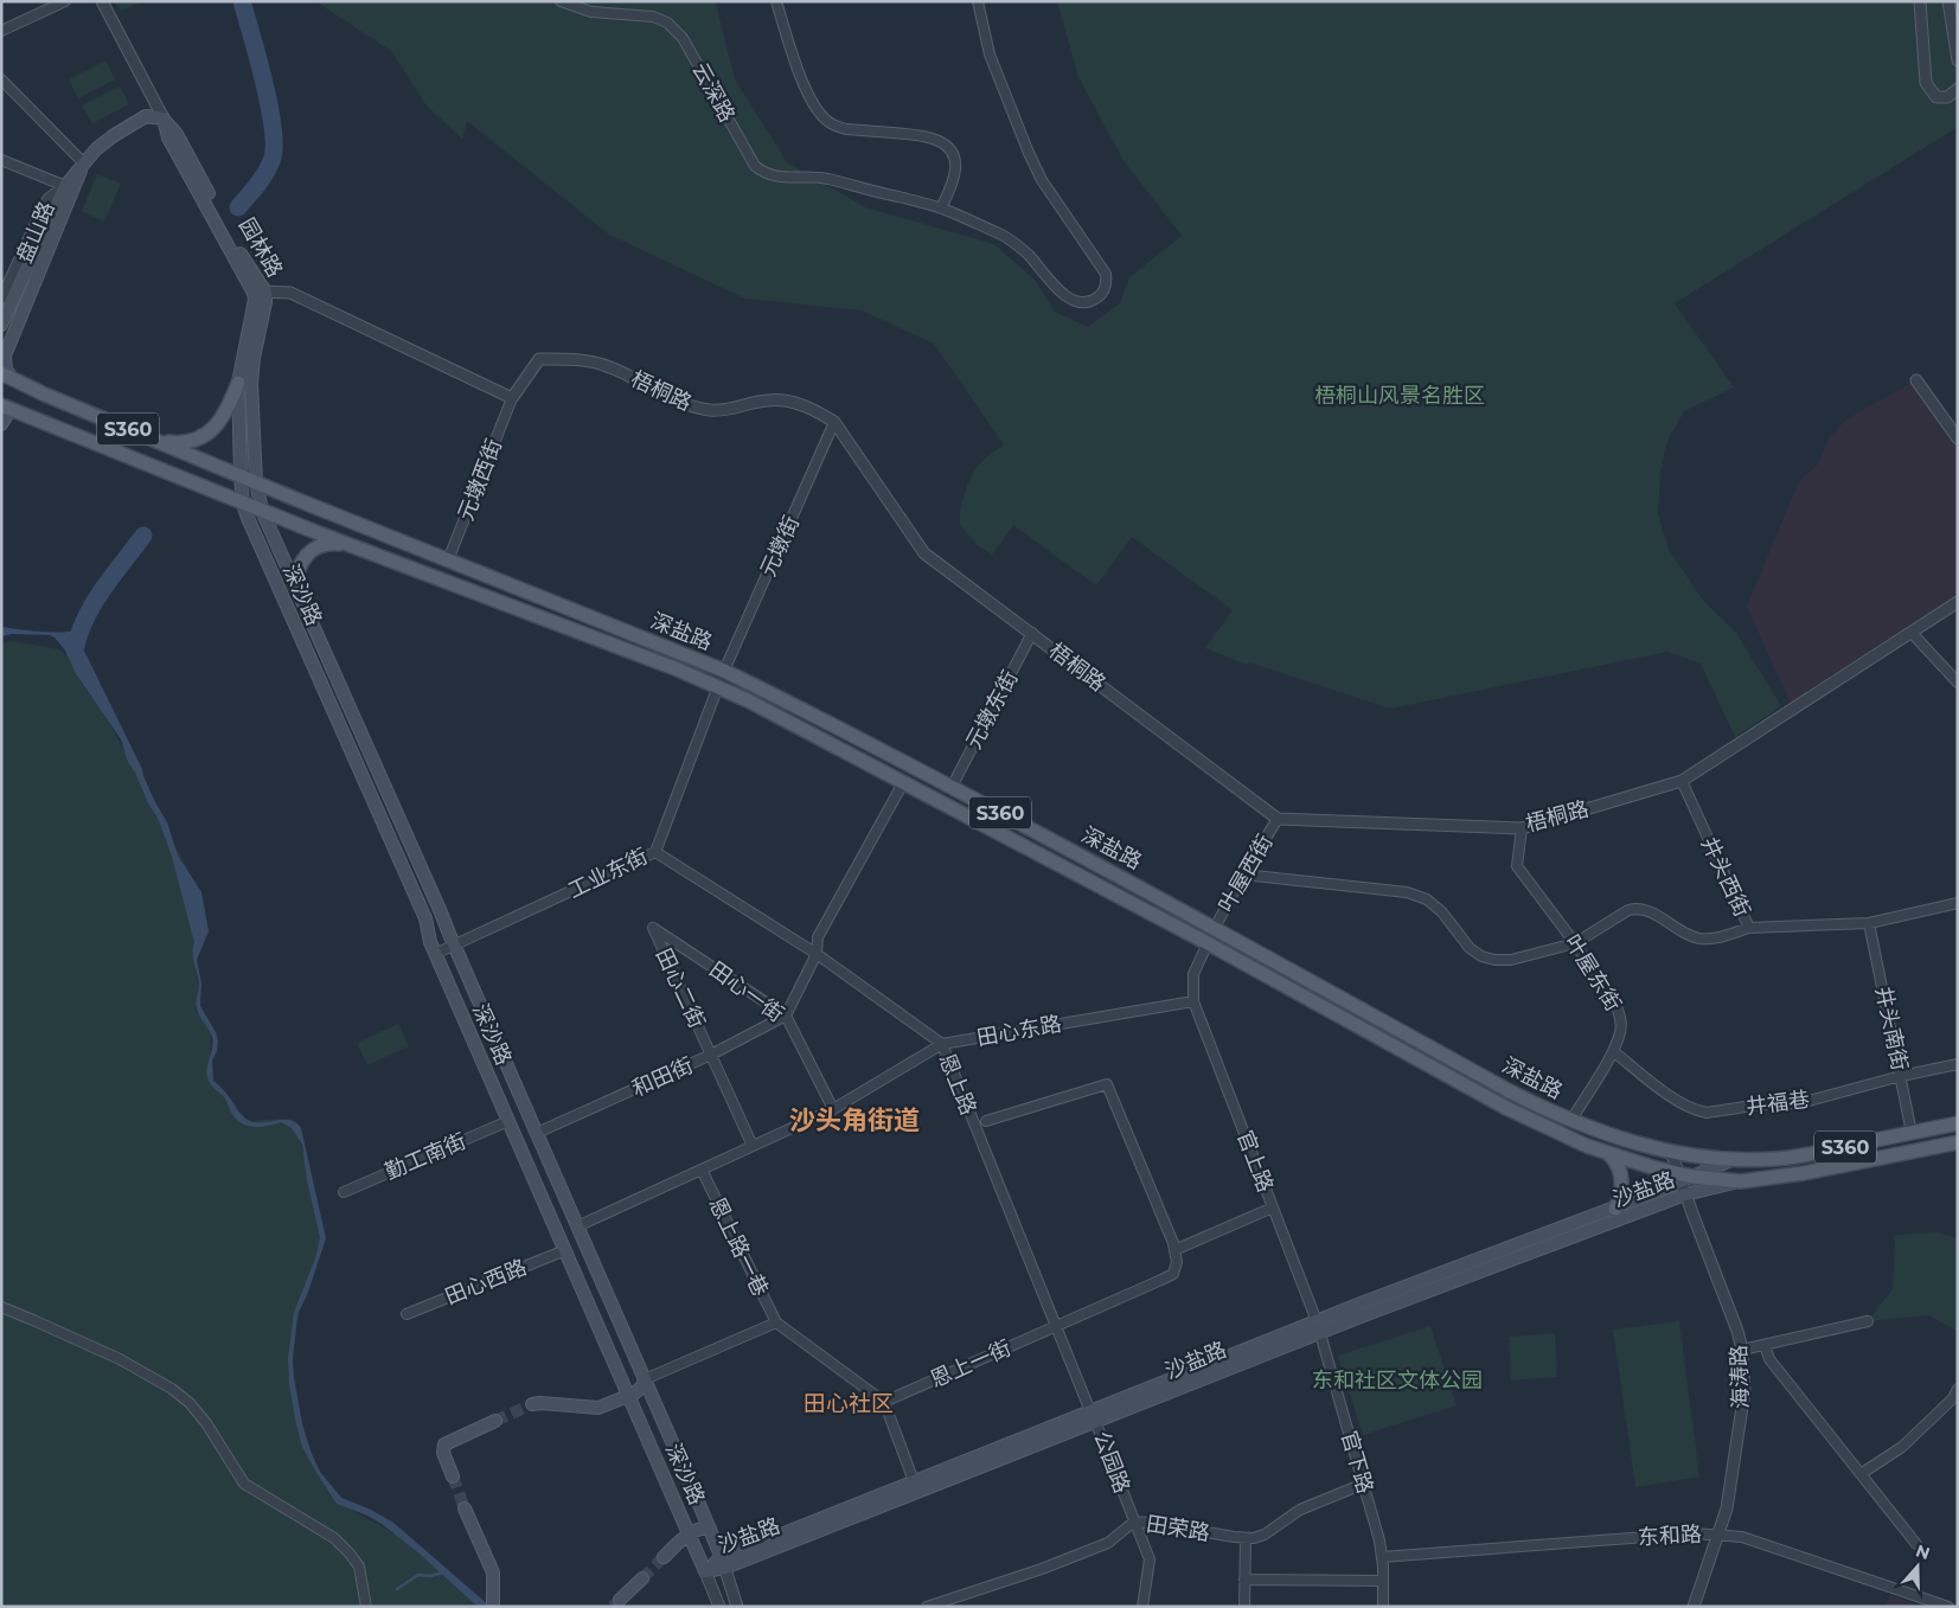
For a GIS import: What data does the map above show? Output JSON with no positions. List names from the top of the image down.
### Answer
{
  "streets": {
    "main road": [
      "盘山路",
      "园林路",
      "S360",
      "深沙路",
      "深盐路",
      "沙盐路"
    ],
    "street": [
      "云深路",
      "梧桐路",
      "元墩西街",
      "元墩街",
      "元墩东街",
      "工业东街",
      "叶屋西街",
      "井头西街",
      "叶屋东街",
      "田心二街",
      "田心一街",
      "井头南街",
      "田心东路",
      "和田街",
      "恩上路",
      "井福巷",
      "勤工南街",
      "官上路",
      "恩上路一巷",
      "田心西路",
      "恩上一街",
      "海涛路",
      "公园路",
      "官下路",
      "田荣路",
      "东和路"
    ]
  },
  "crossings": [
    ["盘山路", "园林路"],
    ["盘山路", "S360"],
    ["园林路", "S360"],
    ["园林路", "深沙路"],
    ["园林路", "深盐路"],
    ["梧桐路", "元墩西街"],
    ["梧桐路", "元墩街"],
    ["梧桐路", "元墩东街"],
    ["梧桐路", "叶屋西街"],
    ["梧桐路", "井头西街"],
    ["梧桐路", "叶屋东街"],
    ["S360", "深沙路"],
    ["S360", "深盐路"],
    ["元墩西街", "深盐路"],
    ["元墩街", "深盐路"],
    ["深沙路", "深盐路"],
    ["深沙路", "工业东街"],
    ["深沙路", "田心东路"],
    ["深沙路", "和田街"],
    ["深沙路", "勤工南街"],
    ["深沙路", "沙盐路"],
    ["深沙路", "恩上路一巷"],
    ["深沙路", "田心西路"],
    ["深盐路", "元墩东街"],
    ["深盐路", "工业东街"],
    ["深盐路", "叶屋西街"],
    ["深盐路", "叶屋东街"],
    ["深盐路", "井头南街"],
    ["深盐路", "沙盐路"],
    ["深盐路", "海涛路"],
    ["工业东街", "恩上路"],
    ["井头西街", "井头南街"],
    ["叶屋东街", "井福巷"],
    ["田心二街", "田心一街"],
    ["田心二街", "田心东路"],
    ["田心二街", "和田街"],
    ["田心一街", "田心东路"],
    ["田心一街", "和田街"],
    ["井头南街", "井福巷"],
    ["田心东路", "恩上路"],
    ["田心东路", "官上路"],
    ["田心东路", "恩上路一巷"],
    ["恩上路", "沙盐路"],
    ["恩上路", "恩上一街"],
    ["恩上路", "公园路"],
    ["官上路", "沙盐路"],
    ["官上路", "官下路"],
    ["沙盐路", "海涛路"],
    ["沙盐路", "公园路"],
    ["沙盐路", "官下路"],
    ["恩上路一巷", "恩上一街"],
    ["海涛路", "东和路"],
    ["公园路", "田荣路"],
    ["官下路", "田荣路"],
    ["官下路", "东和路"]
  ],
  "districts": ["沙头角街道", "田心社区"],
  "parks": ["梧桐山风景名胜区", "东和社区文体公园"],
  "north": "top"
}
